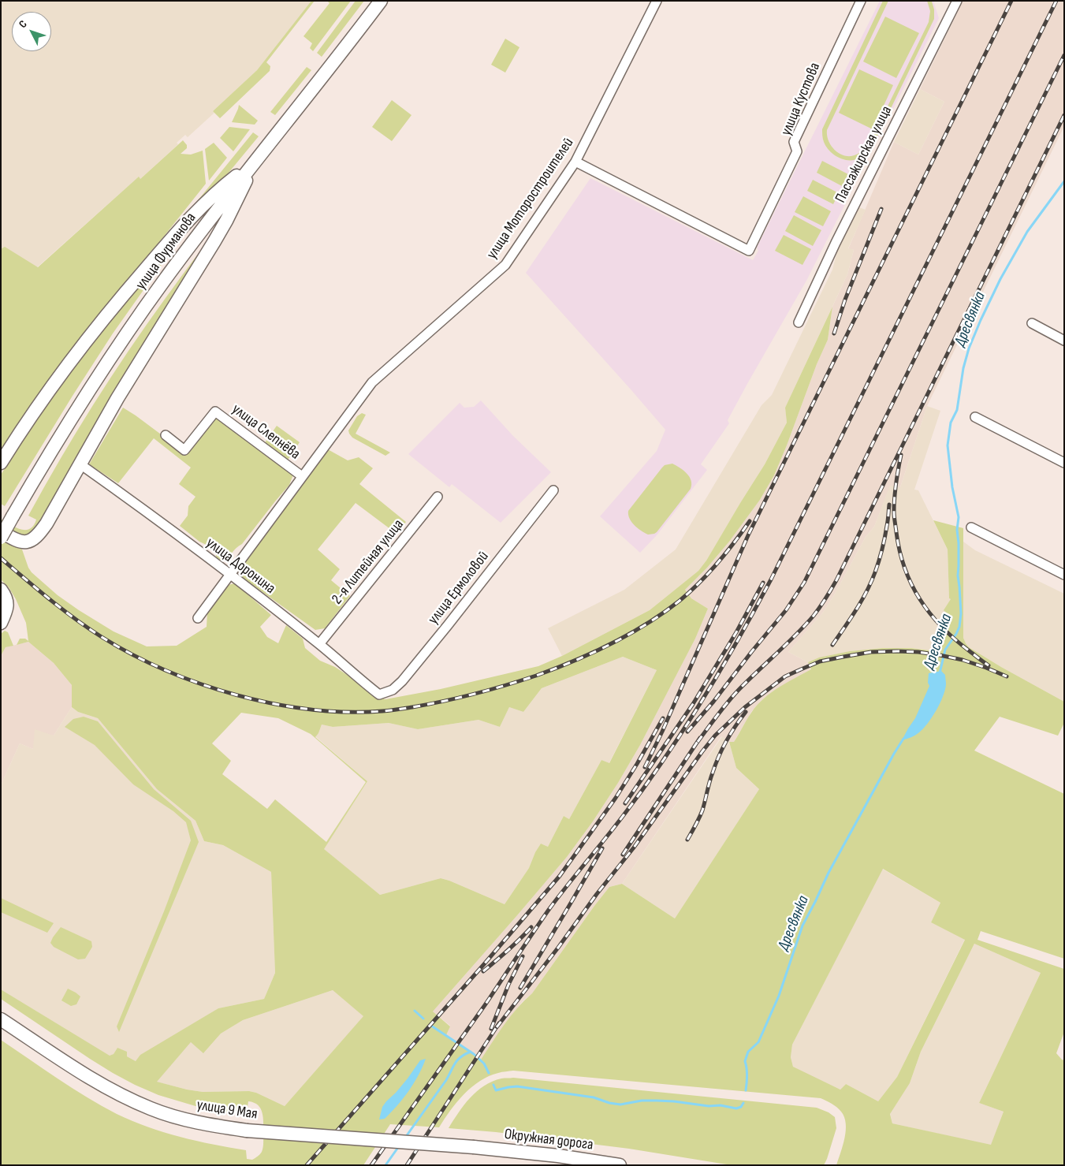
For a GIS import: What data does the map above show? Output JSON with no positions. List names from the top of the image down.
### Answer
{
  "streets": {
    "main road": ["улица Фурманова", "улица 9 Мая", "Окружная дорога"],
    "street": [
      "улица Кустова",
      "Пассажирская улица",
      "улица Моторостроителей",
      "улица Слепнёва",
      "2-я Литейная улица",
      "улица Доронина",
      "улица Ермоловой"
    ]
  },
  "crossings": [
    ["улица Кустова", "улица Моторостроителей"],
    ["улица Моторостроителей", "улица Слепнёва"],
    ["улица Моторостроителей", "улица Доронина"],
    ["2-я Литейная улица", "улица Доронина"],
    ["улица Доронина", "улица Ермоловой"],
    ["улица 9 Мая", "Окружная дорога"]
  ],
  "water": ["Дресвянка"],
  "north": "top left"
}
